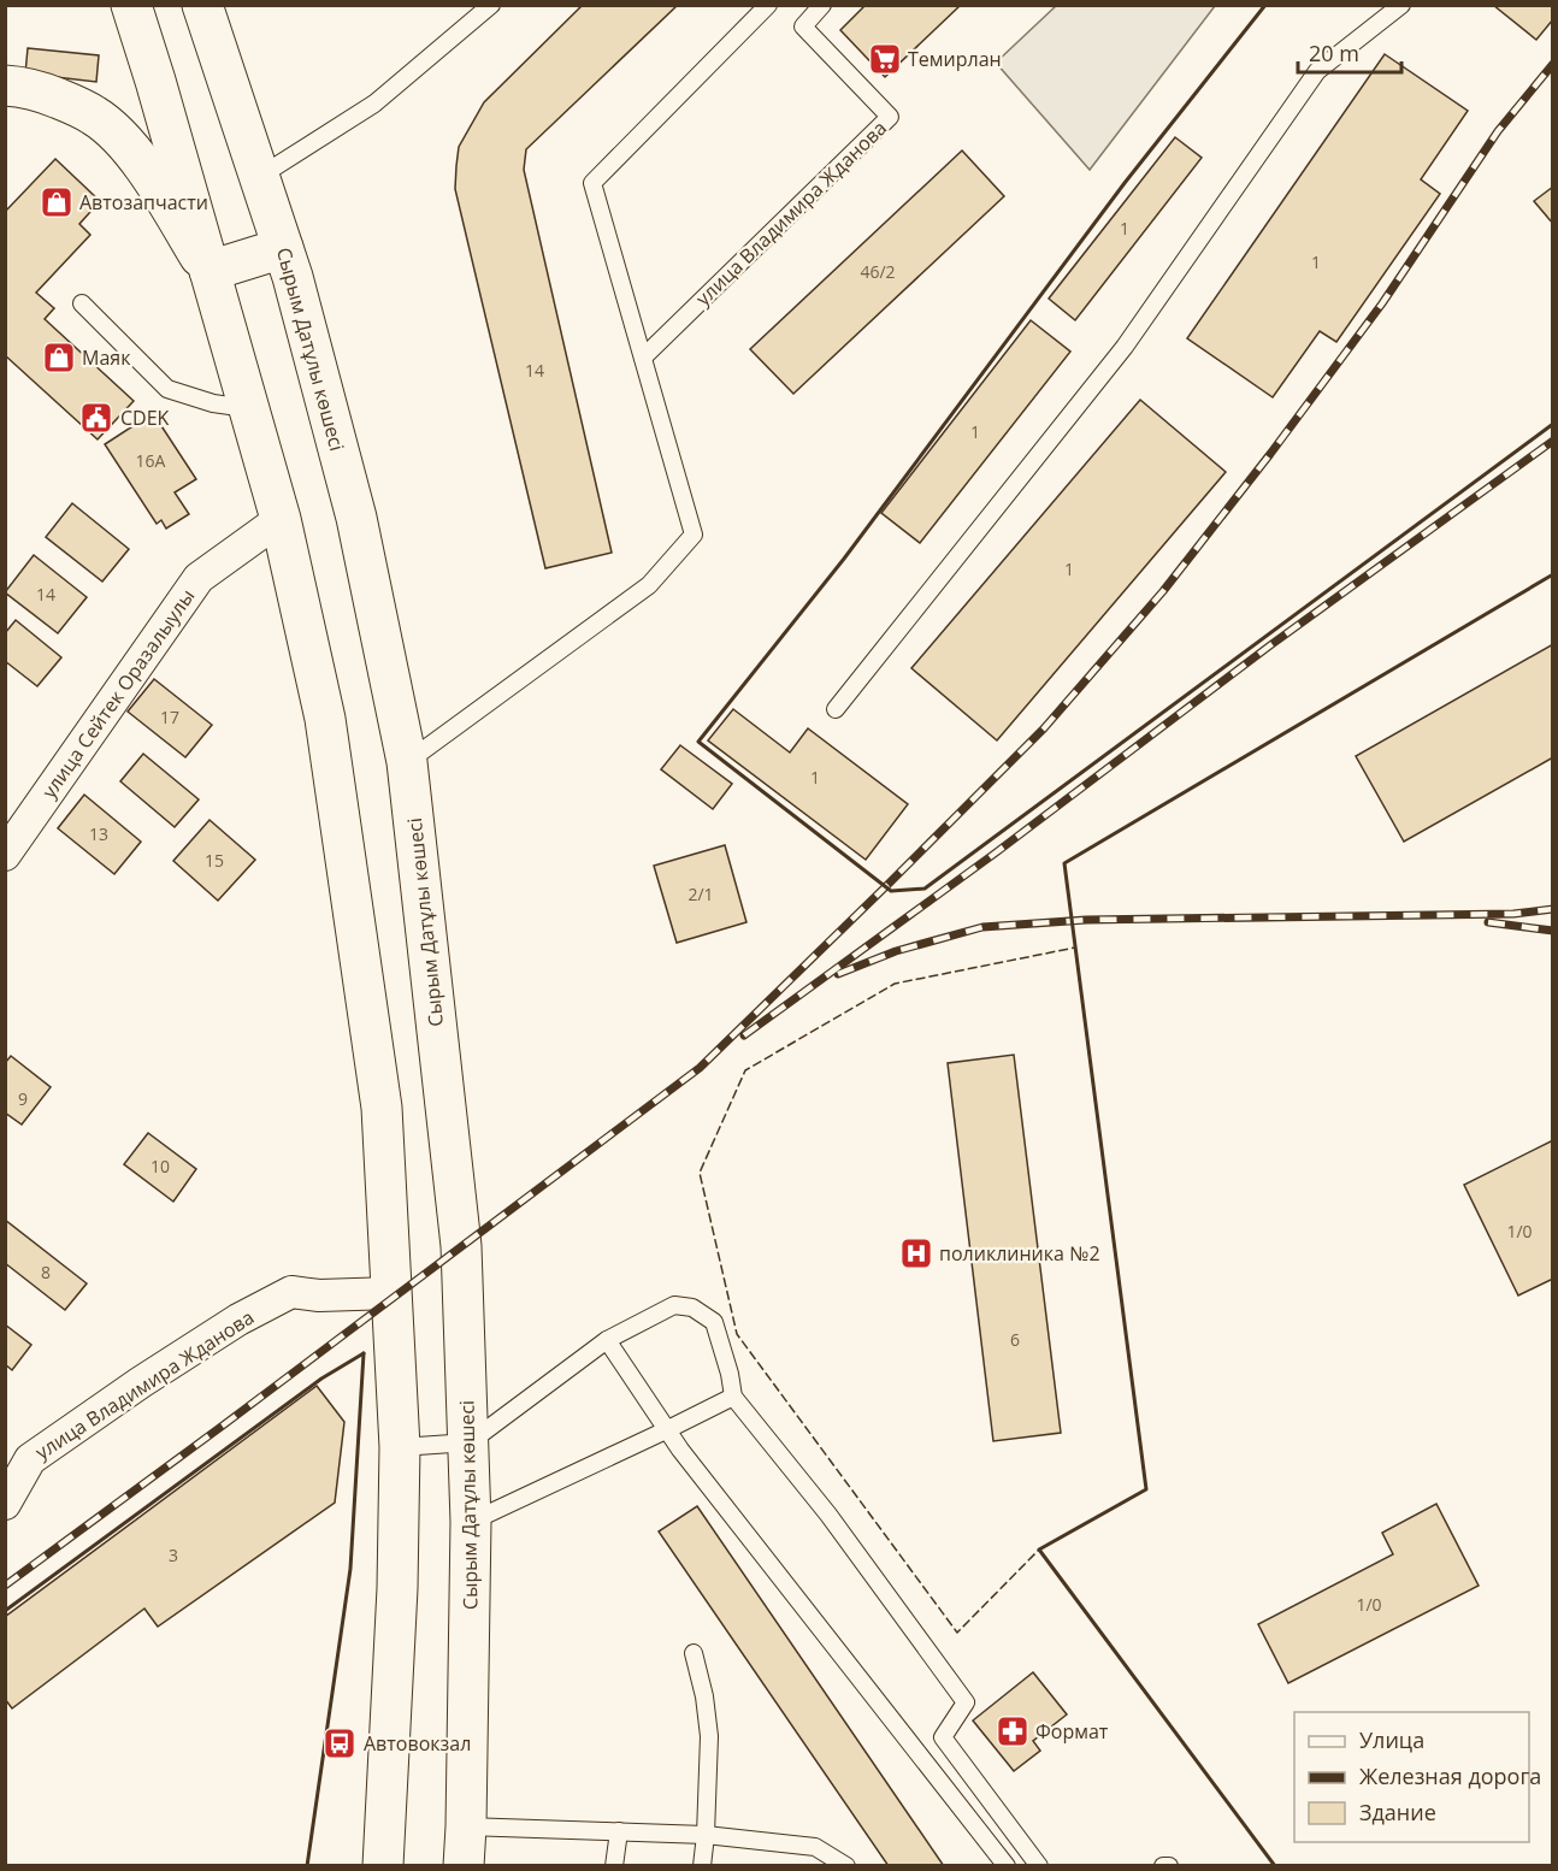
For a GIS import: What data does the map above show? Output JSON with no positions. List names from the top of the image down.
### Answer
{
  "streets": {
    "main road": ["Сырым Датұлы көшесі"],
    "street": ["улица Владимира Жданова", "улица Сейтек Оразалыулы"]
  },
  "places": {
    "supermarket": ["Темирлан"],
    "shop": ["Автозапчасти", "Маяк"],
    "public building": ["CDEK"],
    "hospital": ["поликлиника №2"],
    "pharmacy": ["Формат"],
    "bus stop": ["Автовокзал"]
  },
  "house_numbers": [
    "1",
    "1",
    "46/2",
    "14",
    "1",
    "16А",
    "1",
    "14",
    "17",
    "1",
    "13",
    "15",
    "2/1",
    "9",
    "10",
    "1/0",
    "8",
    "6",
    "3",
    "1/0"
  ],
  "legend": ["Улица", "Железная дорога", "Здание"],
  "scale_bar": "20 m"
}
